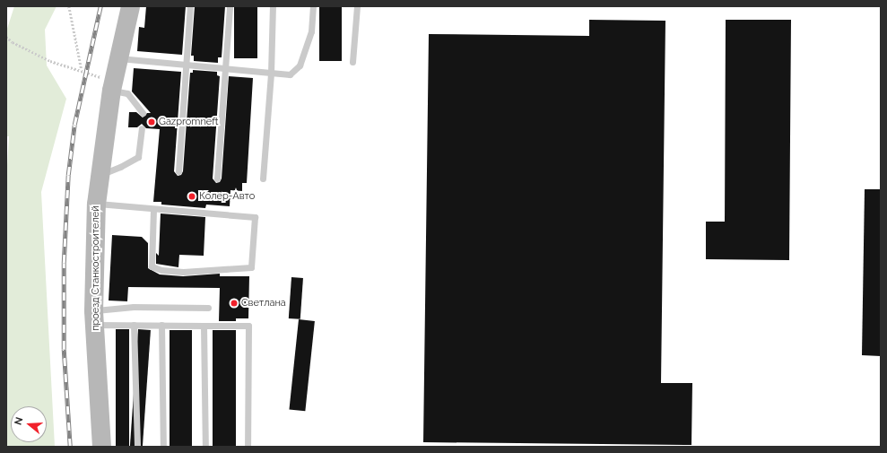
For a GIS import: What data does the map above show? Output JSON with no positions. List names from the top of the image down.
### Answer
{
  "streets": {
    "main road": ["проезд Станкостроителей"]
  },
  "places": ["Gazpromneft", "Колер-Авто", "Светлана"],
  "north": "left"
}
